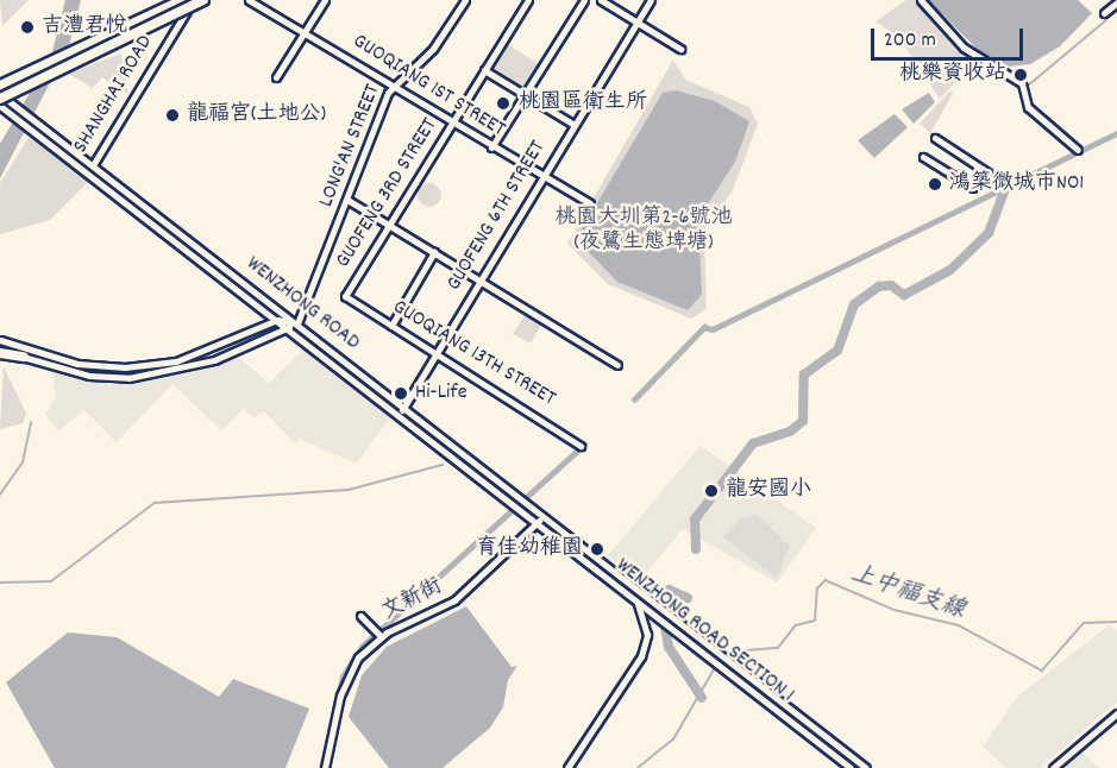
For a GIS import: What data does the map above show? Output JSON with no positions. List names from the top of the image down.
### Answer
{
  "streets": {
    "street": [
      "GUOQIANG 1ST STREET",
      "SHANGHAI ROAD",
      "LONG'AN STREET",
      "GUOFENG 3RD STREET",
      "GUOFENG 6TH STREET",
      "WENZHONG ROAD",
      "GUOQIANG 13TH STREET",
      "文新街",
      "WENZHONG ROAD SECTION 1"
    ]
  },
  "crossings": [
    ["GUOQIANG 1ST STREET", "LONG'AN STREET"],
    ["GUOQIANG 1ST STREET", "GUOFENG 3RD STREET"],
    ["GUOQIANG 1ST STREET", "GUOFENG 6TH STREET"],
    ["SHANGHAI ROAD", "WENZHONG ROAD"],
    ["LONG'AN STREET", "WENZHONG ROAD"],
    ["GUOFENG 3RD STREET", "GUOQIANG 13TH STREET"],
    ["GUOFENG 6TH STREET", "WENZHONG ROAD"],
    ["GUOFENG 6TH STREET", "GUOQIANG 13TH STREET"],
    ["WENZHONG ROAD", "文新街"],
    ["WENZHONG ROAD", "WENZHONG ROAD SECTION 1"],
    ["文新街", "WENZHONG ROAD SECTION 1"]
  ],
  "water": ["上中福支線"],
  "parks": ["桃園大圳第2-6號池 (夜鷺生態埤塘)"],
  "places": [
    "吉澧君悅",
    "桃樂資收站",
    "桃園區衛生所",
    "龍福宮(土地公)",
    "鴻築微城市NO1",
    "Hi-Life",
    "龍安國小",
    "育佳幼稚園"
  ],
  "scale_bar": "200 m"
}
